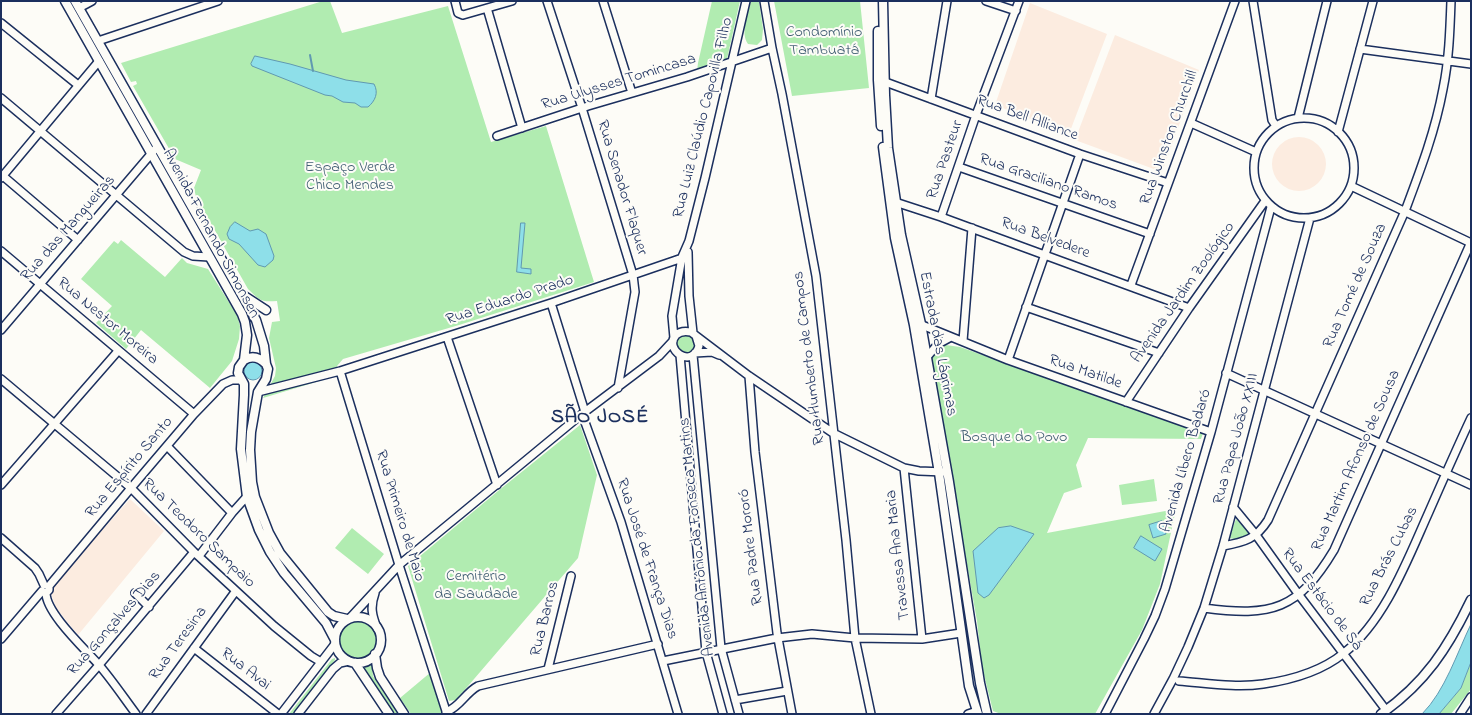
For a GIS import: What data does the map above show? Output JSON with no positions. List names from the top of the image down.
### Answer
{
  "streets": {
    "main road": ["Avenida Fernando Simonsen", "Estrada das Lágrimas"],
    "street": [
      "Rua Ulysses Tomincasa",
      "Rua Luiz Claúdio Capovilla Filho",
      "Rua Bell Alliance",
      "Rua Winston Churchill",
      "Rua Pasteur",
      "Rua Graciliano Ramos",
      "Rua Senador Flaquer",
      "Rua das Mangueiras",
      "Rua Belvedere",
      "Rua Tomé de Souza",
      "Avenida Jardim Zoológico",
      "Rua Eduardo Prado",
      "Rua Nestor Moreira",
      "Rua Humberto de Campos",
      "Rua Matilde",
      "Rua Papa João XXIII",
      "Avenida Líbero Badaró",
      "Rua Martim Afonso de Sousa",
      "Rua Espírito Santo",
      "Rua Primeiro de Maio",
      "Rua Teodoro Sampaio",
      "Avenida Antônio da Fonseca Martins",
      "Rua Padre Mororó",
      "Travessa Ana Maria",
      "Rua Brás Cubas",
      "Rua José de França Dias",
      "Rua Estácio de Sá",
      "Rua Barros",
      "Rua Gonçalves Dias",
      "Rua Teresina",
      "Rua Avai"
    ]
  },
  "crossings": [
    ["Rua Ulysses Tomincasa", "Rua Luiz Claúdio Capovilla Filho"],
    ["Rua Ulysses Tomincasa", "Rua Senador Flaquer"],
    ["Rua Ulysses Tomincasa", "Rua Humberto de Campos"],
    ["Rua Luiz Claúdio Capovilla Filho", "Rua Eduardo Prado"],
    ["Rua Luiz Claúdio Capovilla Filho", "Avenida Antônio da Fonseca Martins"],
    ["Rua Bell Alliance", "Rua Winston Churchill"],
    ["Rua Bell Alliance", "Rua Pasteur"],
    ["Rua Bell Alliance", "Estrada das Lágrimas"],
    ["Rua Winston Churchill", "Rua Graciliano Ramos"],
    ["Rua Winston Churchill", "Rua Belvedere"],
    ["Rua Pasteur", "Rua Graciliano Ramos"],
    ["Rua Pasteur", "Rua Belvedere"],
    ["Rua Senador Flaquer", "Rua Eduardo Prado"],
    ["Rua das Mangueiras", "Avenida Fernando Simonsen"],
    ["Rua das Mangueiras", "Rua Nestor Moreira"],
    ["Avenida Fernando Simonsen", "Rua Eduardo Prado"],
    ["Avenida Fernando Simonsen", "Rua Espírito Santo"],
    ["Avenida Fernando Simonsen", "Rua Gonçalves Dias"],
    ["Rua Belvedere", "Avenida Jardim Zoológico"],
    ["Rua Belvedere", "Estrada das Lágrimas"],
    ["Rua Tomé de Souza", "Rua Papa João XXIII"],
    ["Rua Tomé de Souza", "Rua Estácio de Sá"],
    ["Avenida Jardim Zoológico", "Rua Matilde"],
    ["Avenida Jardim Zoológico", "Rua Papa João XXIII"],
    ["Avenida Jardim Zoológico", "Avenida Líbero Badaró"],
    ["Rua Eduardo Prado", "Rua Primeiro de Maio"],
    ["Rua Eduardo Prado", "Rua José de França Dias"],
    ["Rua Nestor Moreira", "Rua Espírito Santo"],
    ["Estrada das Lágrimas", "Rua Matilde"],
    ["Rua Matilde", "Avenida Líbero Badaró"],
    ["Rua Papa João XXIII", "Avenida Líbero Badaró"],
    ["Rua Papa João XXIII", "Rua Martim Afonso de Sousa"],
    ["Rua Papa João XXIII", "Rua Brás Cubas"],
    ["Rua Papa João XXIII", "Rua Estácio de Sá"],
    ["Rua Martim Afonso de Sousa", "Rua Estácio de Sá"],
    ["Rua Espírito Santo", "Rua Teodoro Sampaio"],
    ["Rua Teodoro Sampaio", "Rua Gonçalves Dias"],
    ["Rua Teodoro Sampaio", "Rua Teresina"],
    ["Rua Brás Cubas", "Rua Estácio de Sá"],
    ["Rua Teresina", "Rua Avai"]
  ],
  "districts": ["SÃO JOSÉ"],
  "parks": [
    "Condomínio Tambuatá",
    "Espaço Verde Chico Mendes",
    "Bosque do Povo",
    "Cemitério da Saudade"
  ]
}
